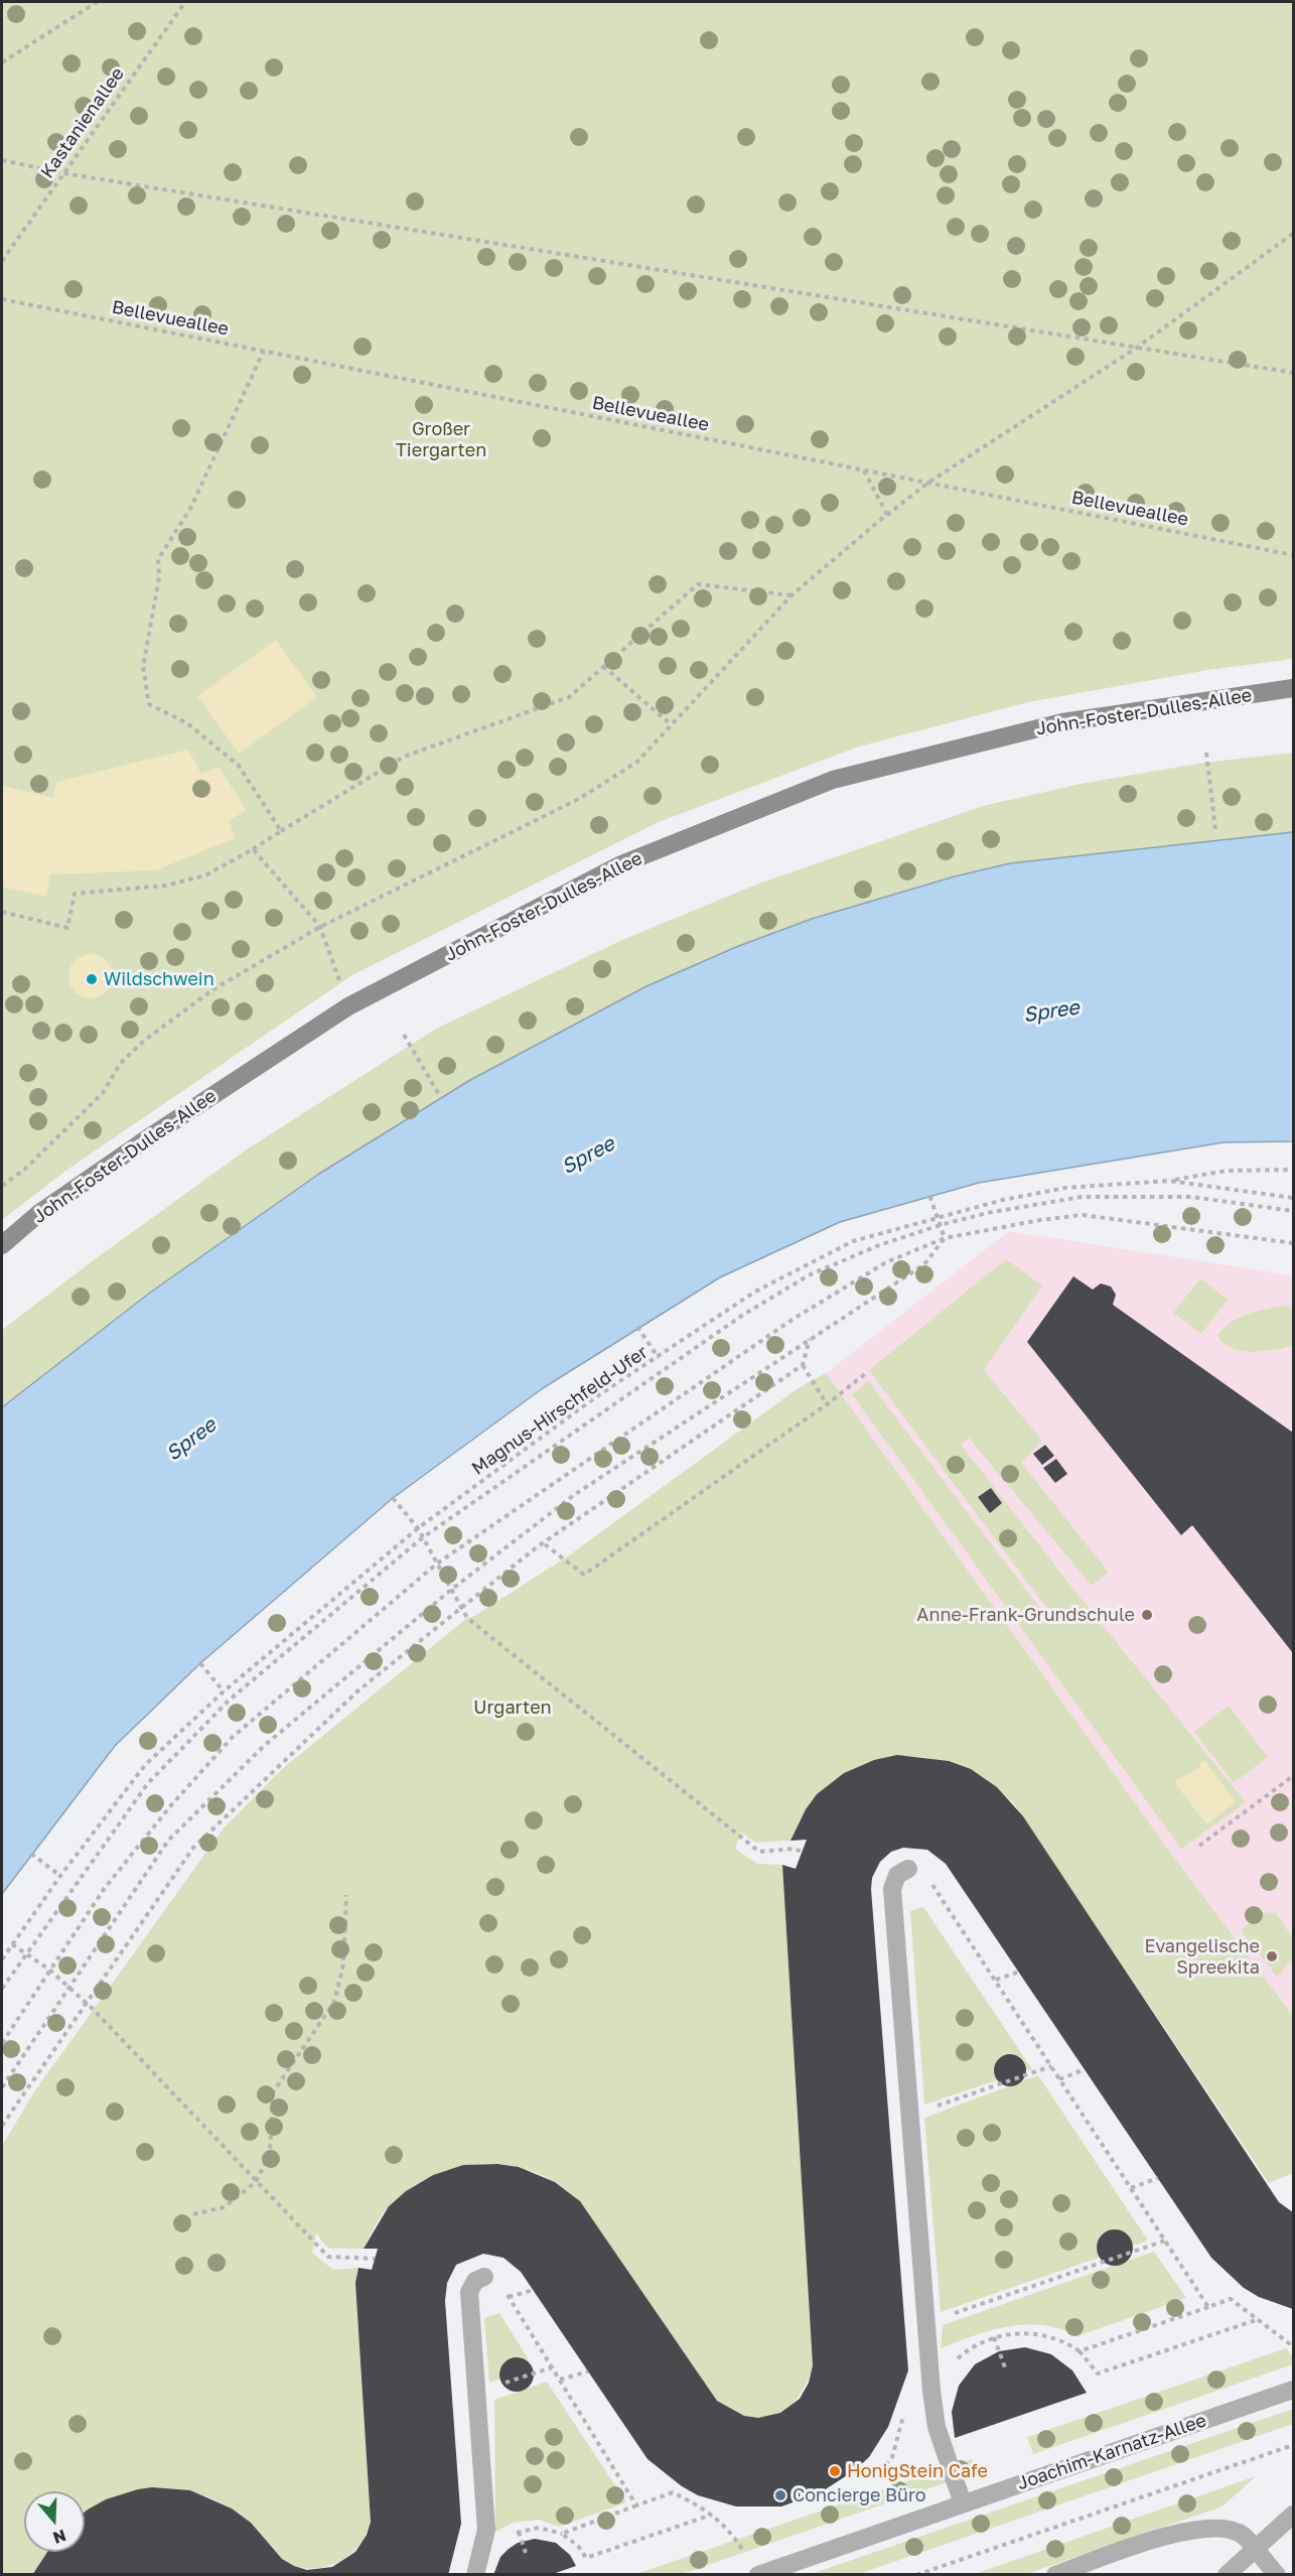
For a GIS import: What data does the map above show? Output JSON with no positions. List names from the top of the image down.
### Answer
{
  "streets": {
    "street": ["John-Foster-Dulles-Allee", "Joachim-Karnatz-Allee"],
    "path": ["Kastanienallee", "Bellevueallee", "Magnus-Hirschfeld-Ufer"]
  },
  "water": ["Spree"],
  "parks": ["Großer Tiergarten", "Urgarten"],
  "places": [
    "Wildschwein",
    "Anne-Frank-Grundschule",
    "Evangelische Spreekita",
    "HonigStein Cafe",
    "Concierge Büro"
  ],
  "north": "bottom"
}
